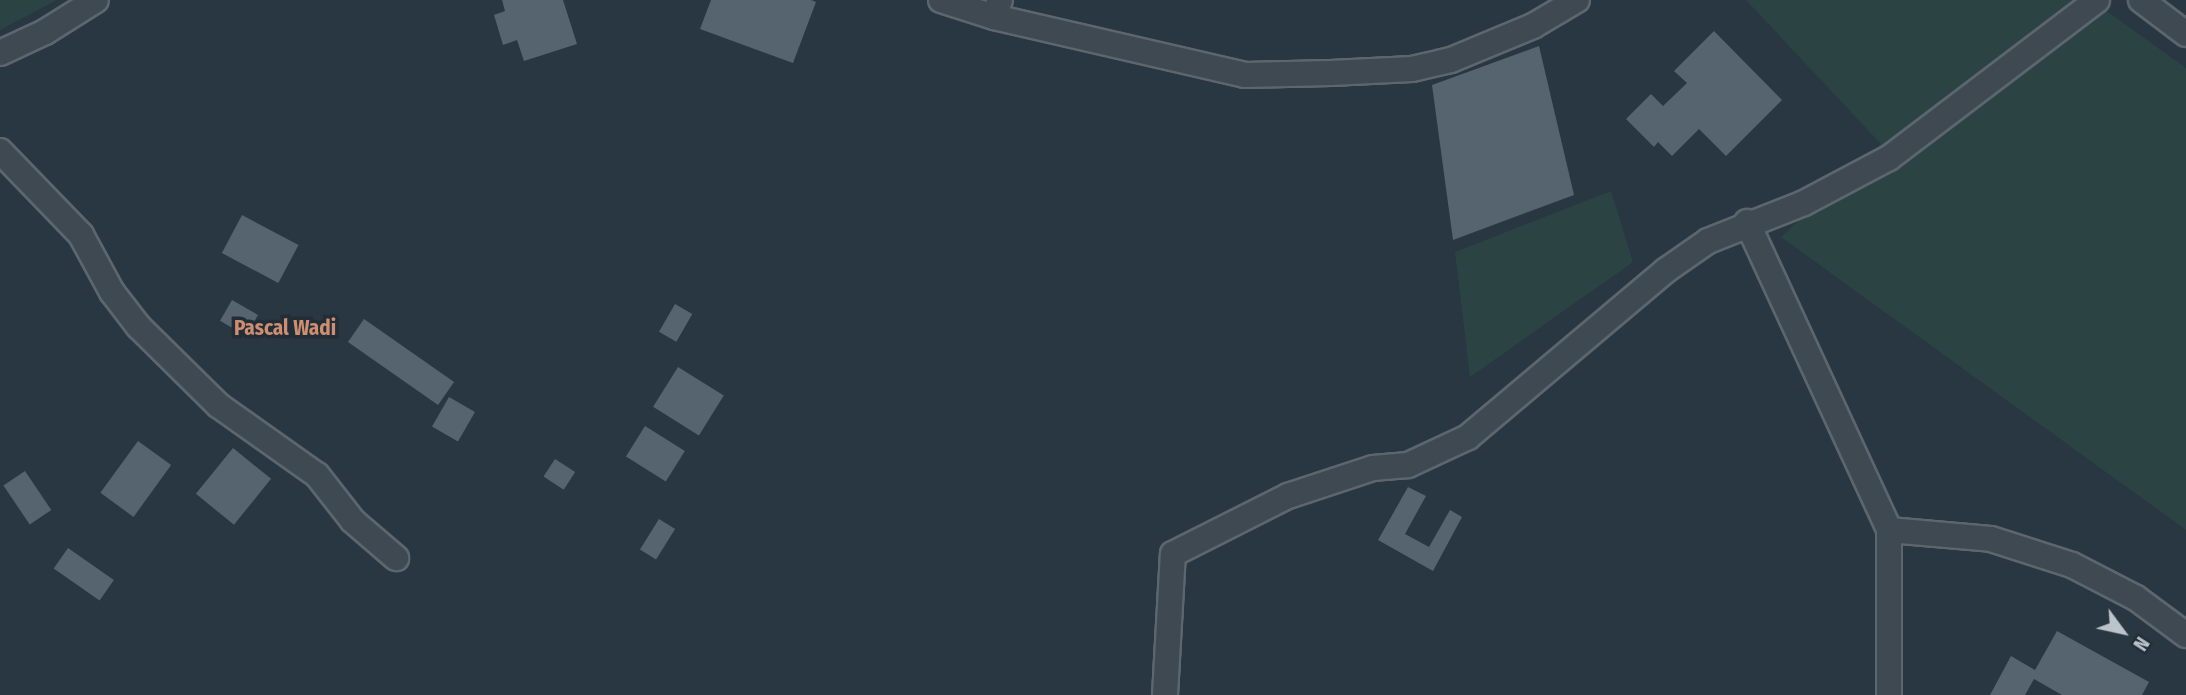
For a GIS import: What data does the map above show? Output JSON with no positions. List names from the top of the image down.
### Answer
{
  "districts": ["Pascal Wadi"],
  "north": "bottom right"
}
